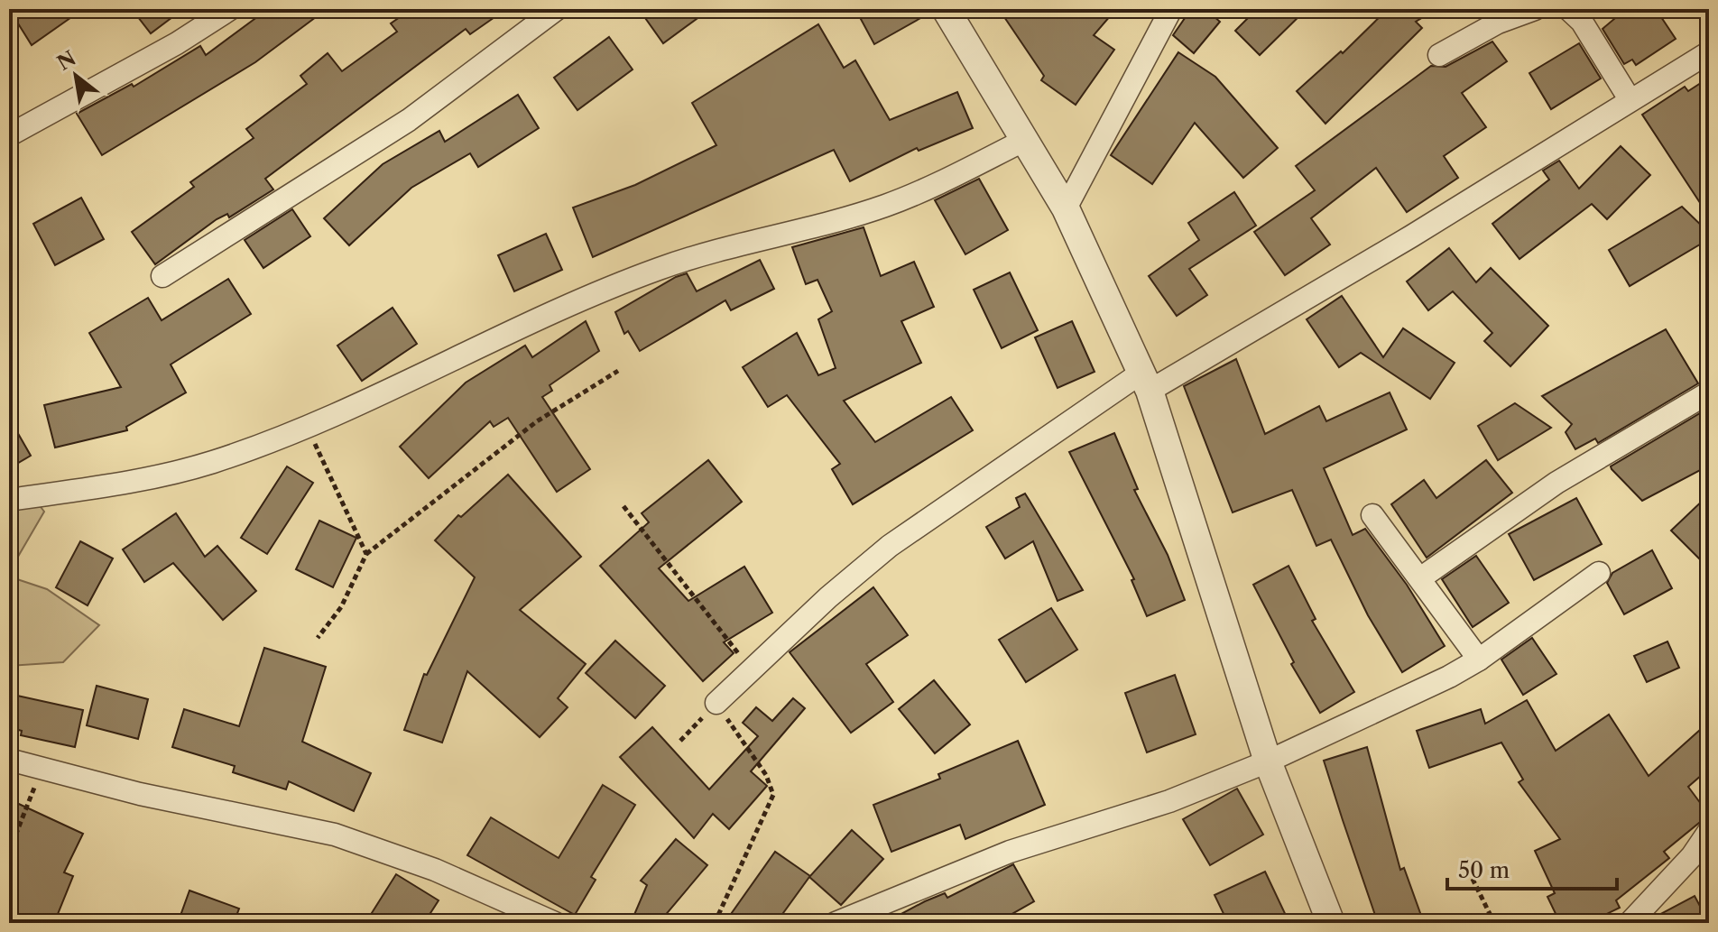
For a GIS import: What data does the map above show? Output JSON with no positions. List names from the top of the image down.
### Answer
{
  "scale_bar": "50 m",
  "north": "top left"
}
